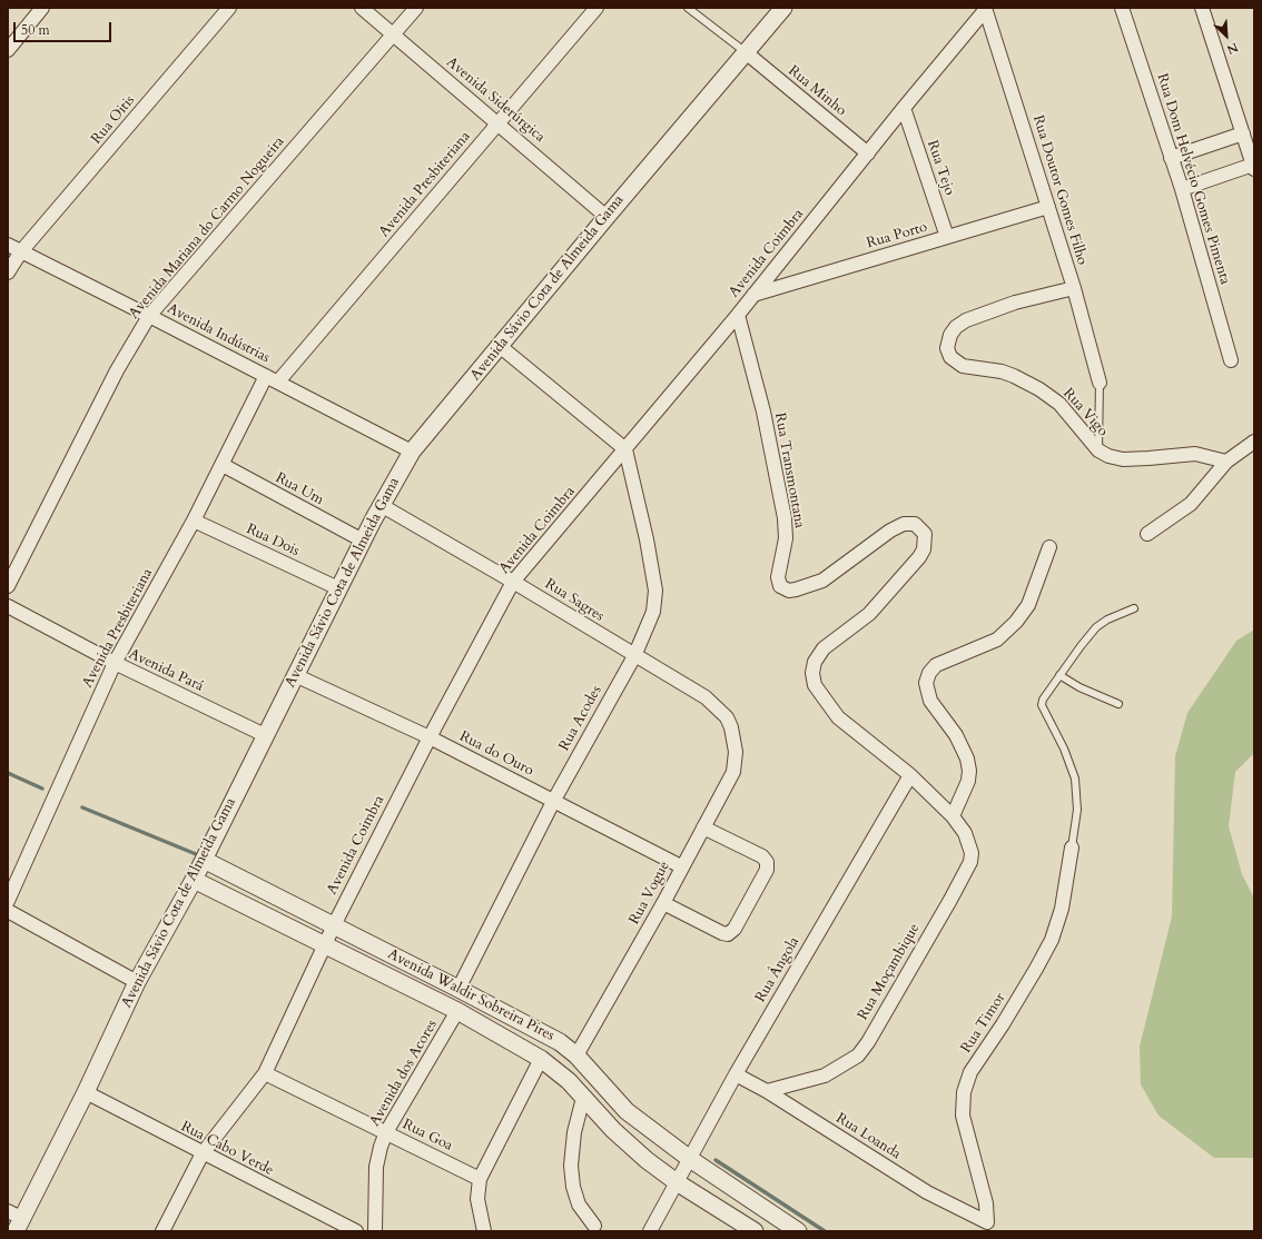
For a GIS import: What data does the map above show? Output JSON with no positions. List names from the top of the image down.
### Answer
{
  "streets": {
    "street": [
      "Rua Minho",
      "Avenida Siderúrgica",
      "Rua Oitis",
      "Rua Tejo",
      "Rua Dom Helvécio Gomes Pimenta",
      "Avenida Presbiteriana",
      "Rua Doutor Gomes Filho",
      "Avenida Mariana do Carmo Nogueira",
      "Rua Porto",
      "Avenida Coimbra",
      "Avenida Sávio Cota de Almeida Gama",
      "Avenida Indústrias",
      "Rua Vigo",
      "Rua Transmontana",
      "Rua Um",
      "Rua Dois",
      "Rua Sagres",
      "Avenida Pará",
      "Rua Acodes",
      "Rua do Ouro",
      "Rua Vogue",
      "Rua Ângola",
      "Rua Moçambique",
      "Avenida Waldir Sobreira Pires",
      "Rua Timor",
      "Avenida dos Acores",
      "Rua Goa",
      "Rua Loanda",
      "Rua Cabo Verde"
    ]
  },
  "crossings": [
    ["Rua Minho", "Avenida Coimbra"],
    ["Rua Minho", "Avenida Sávio Cota de Almeida Gama"],
    ["Avenida Siderúrgica", "Avenida Presbiteriana"],
    ["Avenida Siderúrgica", "Avenida Mariana do Carmo Nogueira"],
    ["Avenida Siderúrgica", "Avenida Sávio Cota de Almeida Gama"],
    ["Rua Oitis", "Avenida Indústrias"],
    ["Rua Tejo", "Rua Porto"],
    ["Rua Tejo", "Avenida Coimbra"],
    ["Avenida Presbiteriana", "Avenida Indústrias"],
    ["Avenida Presbiteriana", "Rua Um"],
    ["Avenida Presbiteriana", "Rua Dois"],
    ["Avenida Presbiteriana", "Avenida Pará"],
    ["Rua Doutor Gomes Filho", "Rua Porto"],
    ["Rua Doutor Gomes Filho", "Avenida Coimbra"],
    ["Rua Doutor Gomes Filho", "Rua Vigo"],
    ["Avenida Mariana do Carmo Nogueira", "Avenida Indústrias"],
    ["Rua Porto", "Avenida Coimbra"],
    ["Avenida Coimbra", "Rua Transmontana"],
    ["Avenida Coimbra", "Rua Sagres"],
    ["Avenida Coimbra", "Rua Acodes"],
    ["Avenida Coimbra", "Rua do Ouro"],
    ["Avenida Coimbra", "Avenida Waldir Sobreira Pires"],
    ["Avenida Coimbra", "Rua Goa"],
    ["Avenida Coimbra", "Rua Cabo Verde"],
    ["Avenida Sávio Cota de Almeida Gama", "Avenida Indústrias"],
    ["Avenida Sávio Cota de Almeida Gama", "Rua Um"],
    ["Avenida Sávio Cota de Almeida Gama", "Rua Dois"],
    ["Avenida Sávio Cota de Almeida Gama", "Rua Sagres"],
    ["Avenida Sávio Cota de Almeida Gama", "Avenida Pará"],
    ["Avenida Sávio Cota de Almeida Gama", "Rua do Ouro"],
    ["Avenida Sávio Cota de Almeida Gama", "Avenida Waldir Sobreira Pires"],
    ["Avenida Sávio Cota de Almeida Gama", "Rua Cabo Verde"],
    ["Rua Transmontana", "Rua Ângola"],
    ["Rua Transmontana", "Rua Moçambique"],
    ["Rua Sagres", "Rua Acodes"],
    ["Rua Sagres", "Rua Vogue"],
    ["Rua Acodes", "Rua do Ouro"],
    ["Rua Acodes", "Avenida Waldir Sobreira Pires"],
    ["Rua do Ouro", "Rua Vogue"],
    ["Rua Vogue", "Avenida Waldir Sobreira Pires"],
    ["Rua Ângola", "Rua Moçambique"],
    ["Rua Ângola", "Avenida Waldir Sobreira Pires"],
    ["Rua Ângola", "Rua Loanda"],
    ["Rua Moçambique", "Rua Loanda"],
    ["Avenida Waldir Sobreira Pires", "Avenida dos Acores"],
    ["Rua Timor", "Rua Loanda"],
    ["Avenida dos Acores", "Rua Goa"]
  ],
  "scale_bar": "50 m",
  "north": "bottom right"
}
